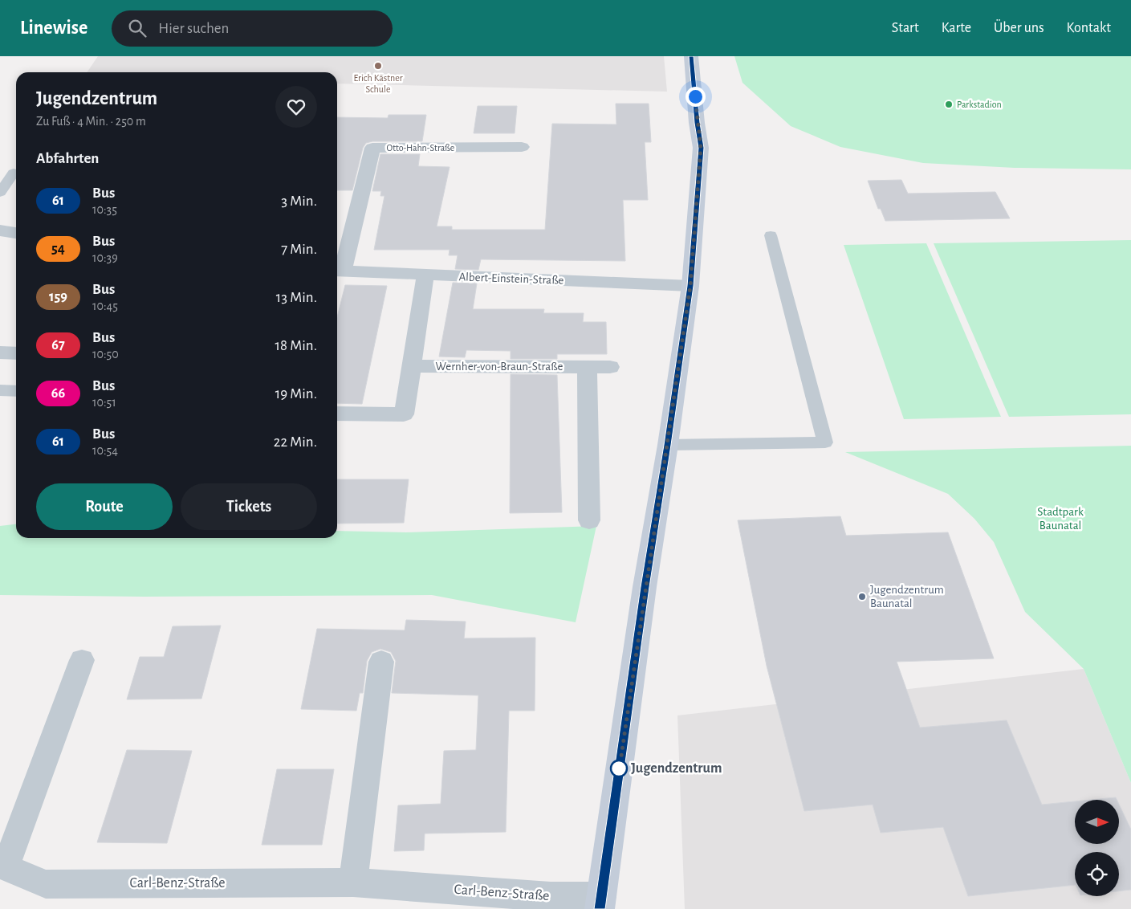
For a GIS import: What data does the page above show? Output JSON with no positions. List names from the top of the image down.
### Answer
{
  "streets": {
    "street": [
      "Otto-Hahn-Straße",
      "Albert-Einstein-Straße",
      "Wernher-von-Braun-Straße",
      "Carl-Benz-Straße"
    ]
  },
  "crossings": [
    ["Otto-Hahn-Straße", "Albert-Einstein-Straße"]
  ],
  "parks": ["Stadtpark Baunatal"],
  "places": [
    "Erich Kästner Schule",
    "Parkstadion",
    "Jugendzentrum Baunatal",
    "Jugendzentrum"
  ],
  "lines": ["bus line 61"],
  "north": "right",
  "page": {
    "header": "Linewise",
    "search": "Hier suchen",
    "nav": [
      "Start",
      "Karte",
      "Über uns",
      "Kontakt"
    ],
    "heading": [
      ["Jugendzentrum", "Zu Fuß · 4 Min. · 250 m"],
      "Abfahrten"
    ],
    "list": [
      {
        "mark": "61",
        "name": "Bus",
        "note": "10:35",
        "value": "3 Min."
      },
      {
        "mark": "54",
        "name": "Bus",
        "note": "10:39",
        "value": "7 Min."
      },
      {
        "mark": "159",
        "name": "Bus",
        "note": "10:45",
        "value": "13 Min."
      },
      {
        "mark": "67",
        "name": "Bus",
        "note": "10:50",
        "value": "18 Min."
      },
      {
        "mark": "66",
        "name": "Bus",
        "note": "10:51",
        "value": "19 Min."
      },
      {
        "mark": "61",
        "name": "Bus",
        "note": "10:54",
        "value": "22 Min."
      }
    ],
    "buttons": ["Route", "Tickets"]
  }
}
